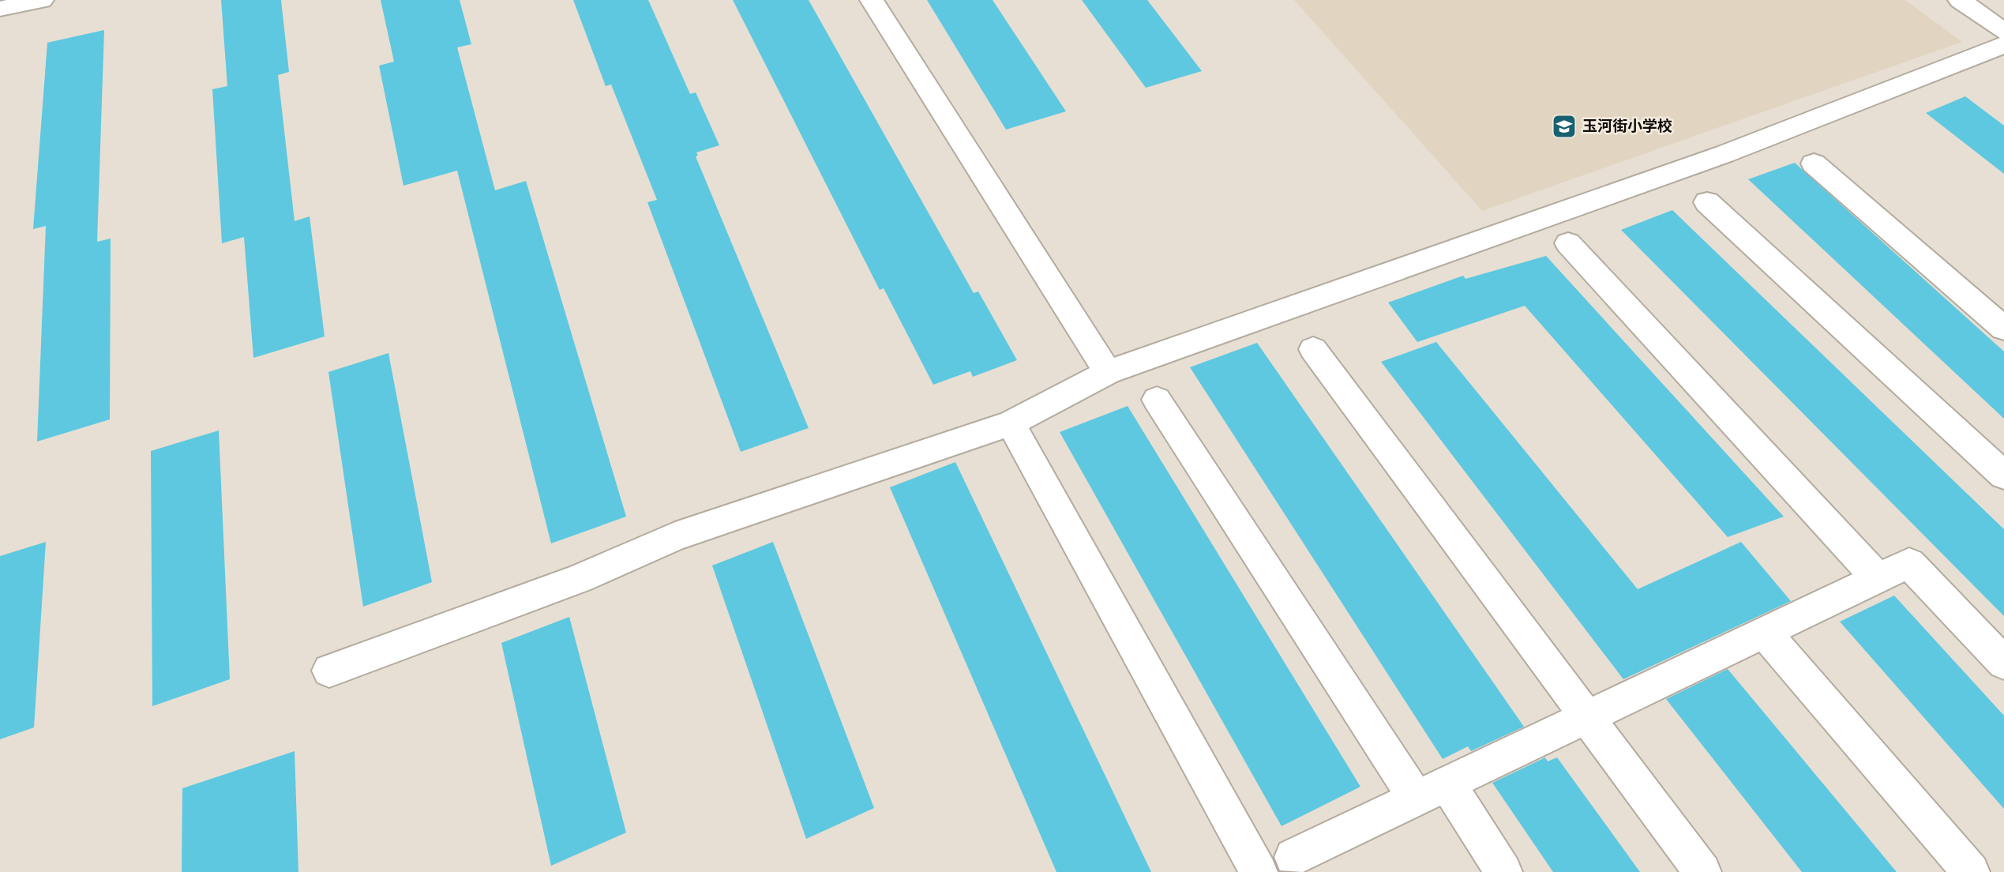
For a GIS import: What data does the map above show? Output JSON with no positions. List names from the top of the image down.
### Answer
{
  "places": {
    "school or university": ["玉河街小学校"]
  }
}
